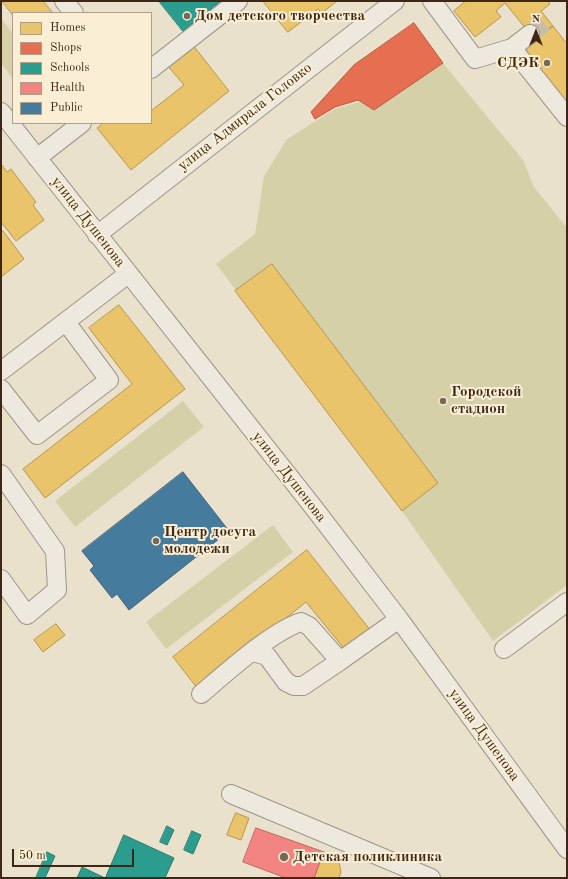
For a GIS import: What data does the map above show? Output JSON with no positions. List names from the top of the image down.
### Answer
{
  "streets": {
    "street": ["улица Адмирала Головко", "улица Душенова"]
  },
  "crossings": [
    ["улица Адмирала Головко", "улица Душенова"]
  ],
  "places": [
    "Дом детского творчества",
    "СДЭК",
    "Городской стадион",
    "Центр досуга молодежи",
    "Детская поликлиника"
  ],
  "legend": [
    "Homes",
    "Shops",
    "Schools",
    "Health",
    "Public"
  ],
  "scale_bar": "50 m",
  "north": "top"
}
